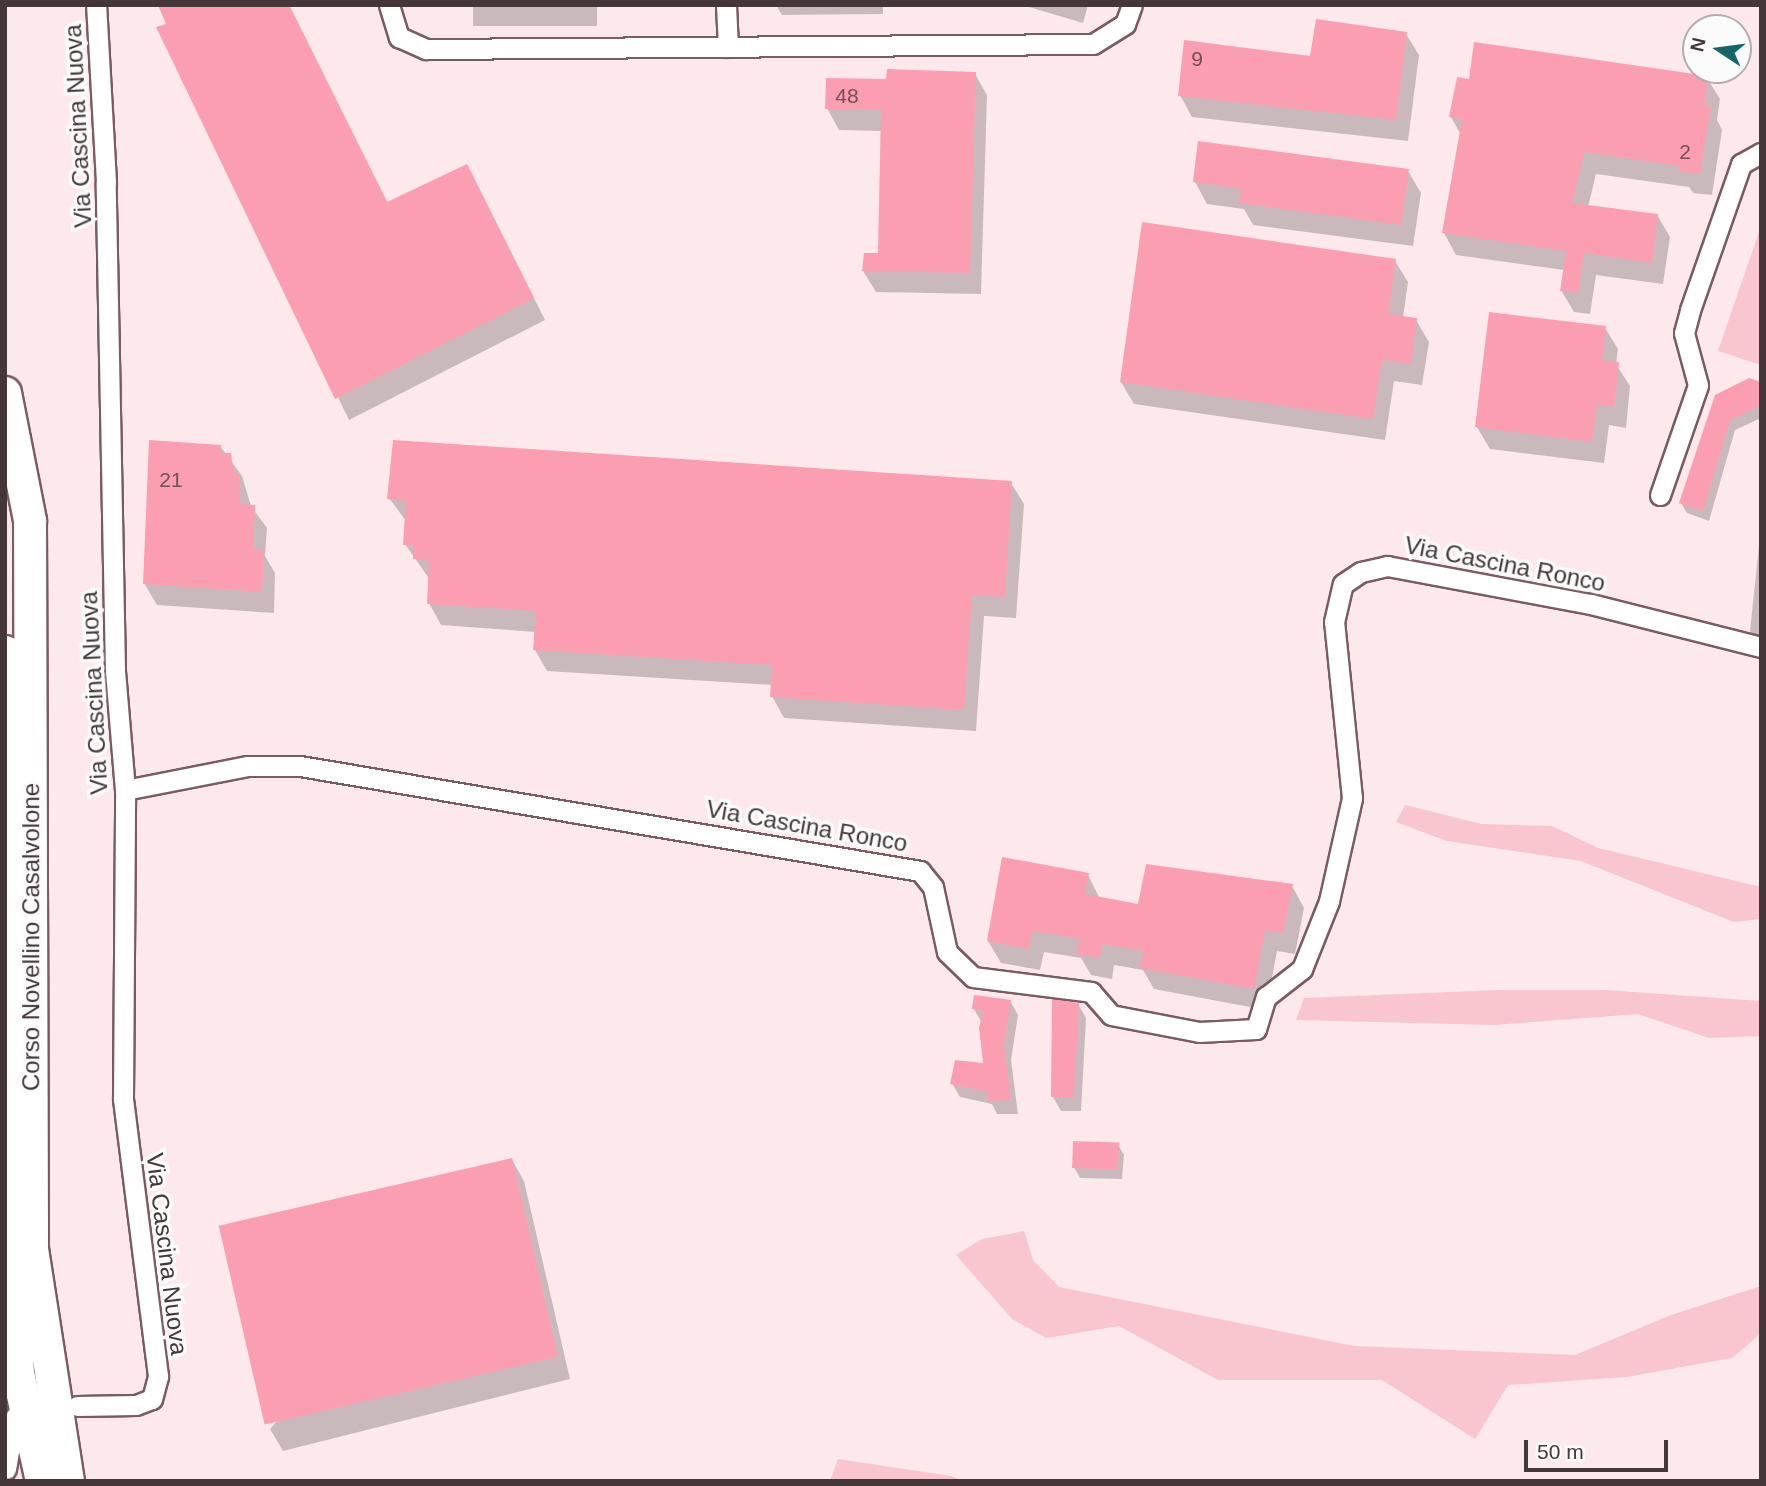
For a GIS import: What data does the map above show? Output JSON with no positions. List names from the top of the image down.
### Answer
{
  "streets": {
    "highway": ["Corso Novellino Casalvolone"],
    "street": ["Via Cascina Nuova", "Via Cascina Ronco"]
  },
  "crossings": [
    ["Via Cascina Nuova", "Via Cascina Ronco"]
  ],
  "house_numbers": [
    "9",
    "48",
    "2",
    "21"
  ],
  "scale_bar": "50 m",
  "north": "left"
}
